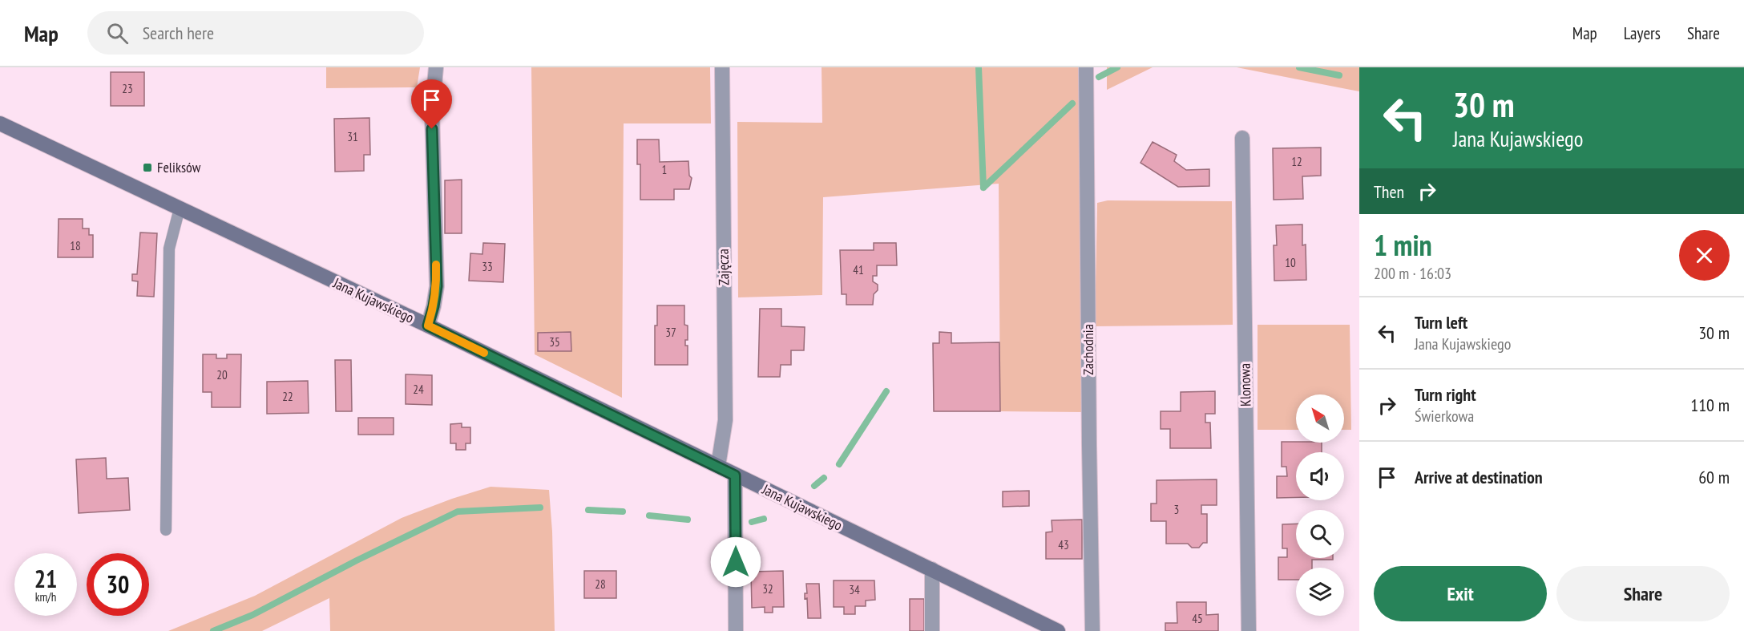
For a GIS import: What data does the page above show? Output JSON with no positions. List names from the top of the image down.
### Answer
{
  "streets": {
    "main road": ["Jana Kujawskiego"],
    "street": ["Zajęcza", "Zachodnia", "Klonowa"]
  },
  "crossings": [
    ["Zajęcza", "Jana Kujawskiego"]
  ],
  "places": {
    "transit": ["Feliksów"]
  },
  "house_numbers": [
    "23",
    "31",
    "12",
    "1",
    "18",
    "10",
    "33",
    "41",
    "37",
    "35",
    "20",
    "24",
    "22",
    "3",
    "43",
    "28",
    "32",
    "34",
    "45"
  ],
  "north": "top left",
  "page": {
    "header": "Map",
    "search": "Search here",
    "nav": ["Map", "Layers", "Share"],
    "turn": ["30 m", "Jana Kujawskiego"],
    "then": "Then",
    "heading": ["1 min", "200 m · 16:03"],
    "list": [
      {
        "name": "Turn left",
        "note": "Jana Kujawskiego",
        "value": "30 m"
      },
      {
        "name": "Turn right",
        "note": "Świerkowa",
        "value": "110 m"
      },
      {
        "name": "Arrive at destination",
        "value": "60 m"
      }
    ],
    "speed": "21 km/h",
    "limit": "30",
    "buttons": ["Exit", "Share"]
  }
}
